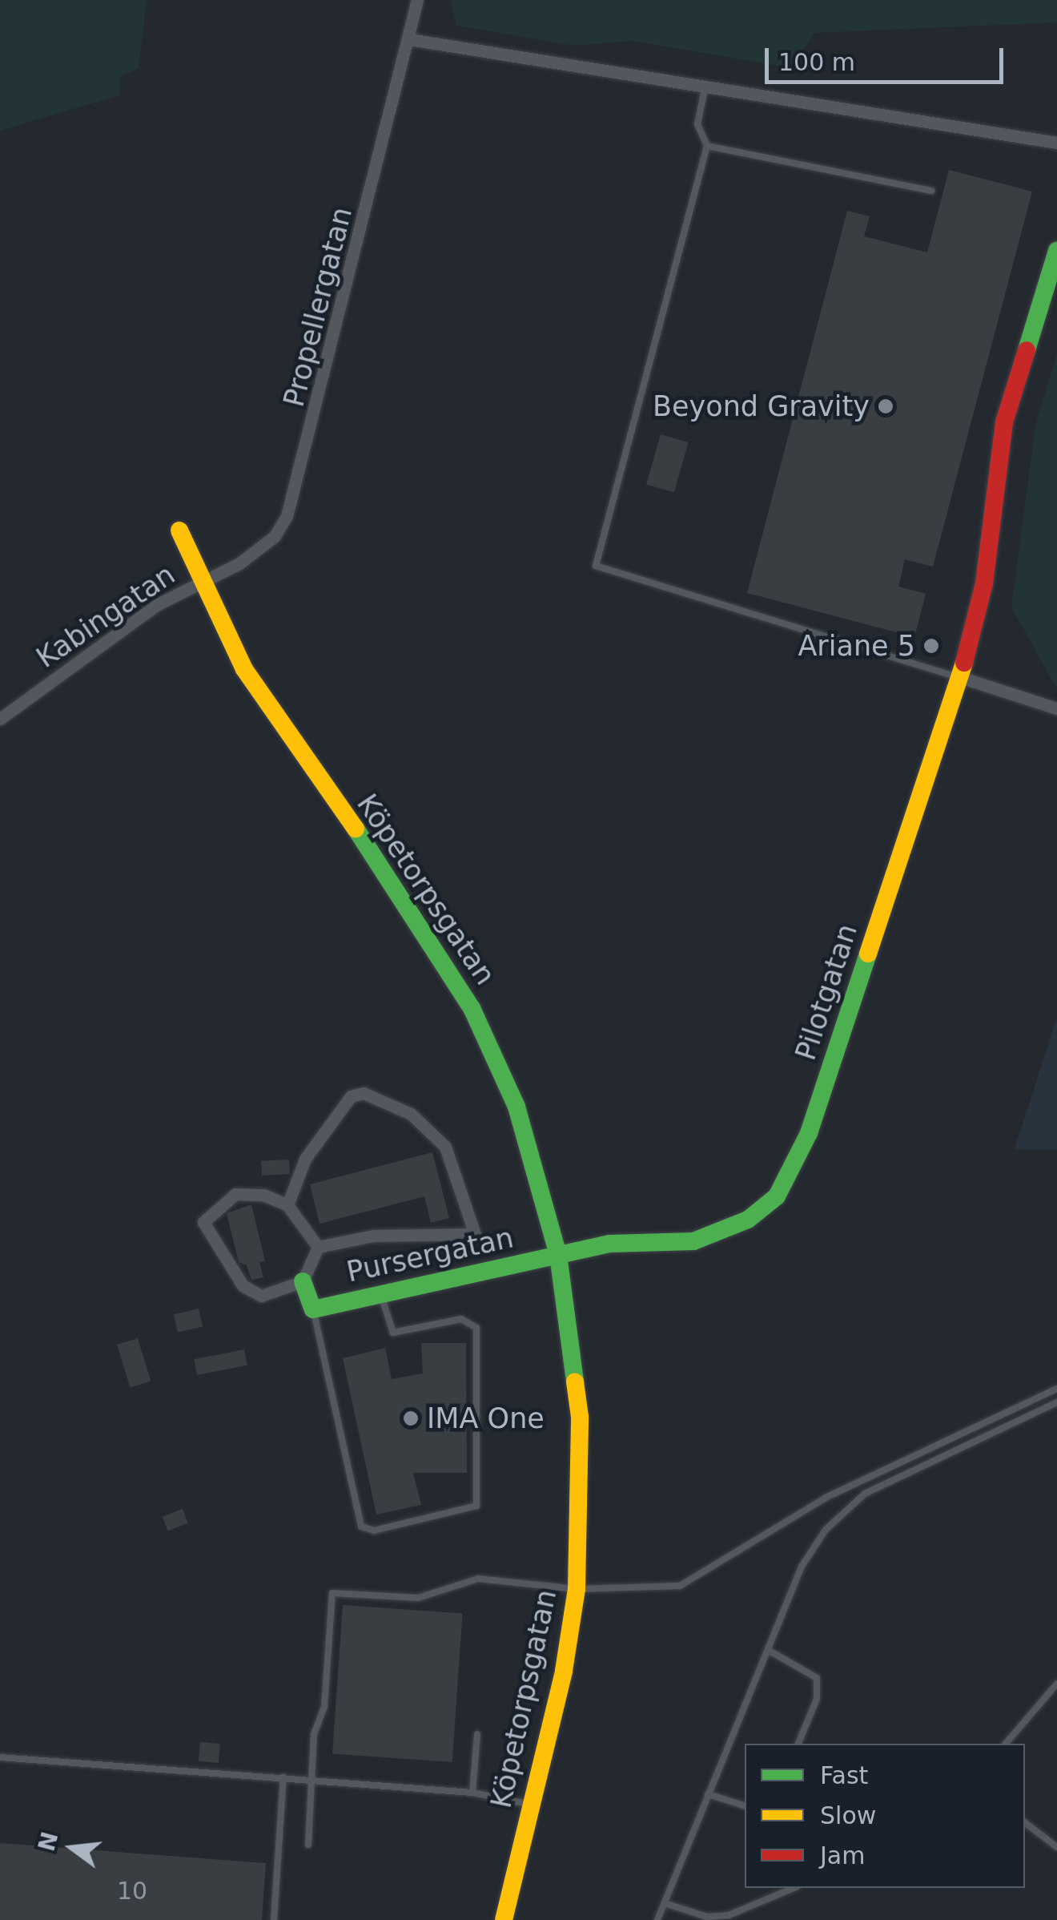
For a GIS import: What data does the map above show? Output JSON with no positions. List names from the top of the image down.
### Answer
{
  "streets": {
    "street": [
      "Propellergatan",
      "Kabingatan",
      "Köpetorpsgatan",
      "Pilotgatan",
      "Pursergatan"
    ]
  },
  "crossings": [
    ["Propellergatan", "Kabingatan"],
    ["Propellergatan", "Köpetorpsgatan"],
    ["Kabingatan", "Köpetorpsgatan"],
    ["Köpetorpsgatan", "Pilotgatan"],
    ["Köpetorpsgatan", "Pursergatan"],
    ["Pilotgatan", "Pursergatan"]
  ],
  "places": ["Beyond Gravity", "Ariane 5", "IMA One"],
  "house_numbers": ["10"],
  "legend": ["Fast", "Slow", "Jam"],
  "scale_bar": "100 m",
  "north": "left"
}
